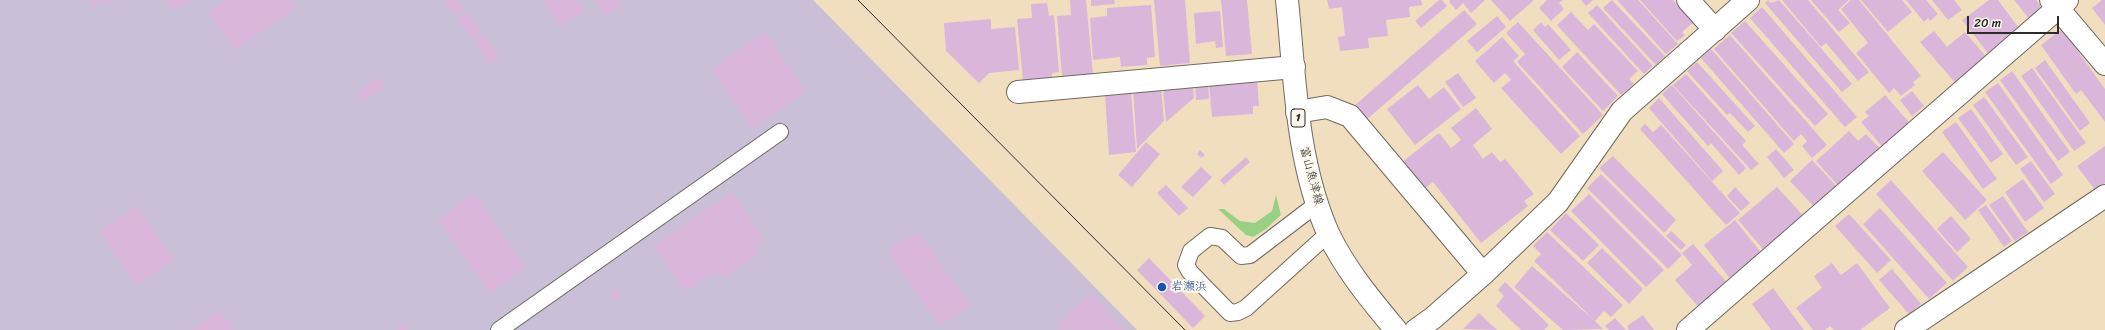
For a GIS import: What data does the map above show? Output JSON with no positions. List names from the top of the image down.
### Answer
{
  "streets": {
    "street": ["1", "富山魚津線"]
  },
  "places": ["岩瀬浜"],
  "scale_bar": "20 m"
}
